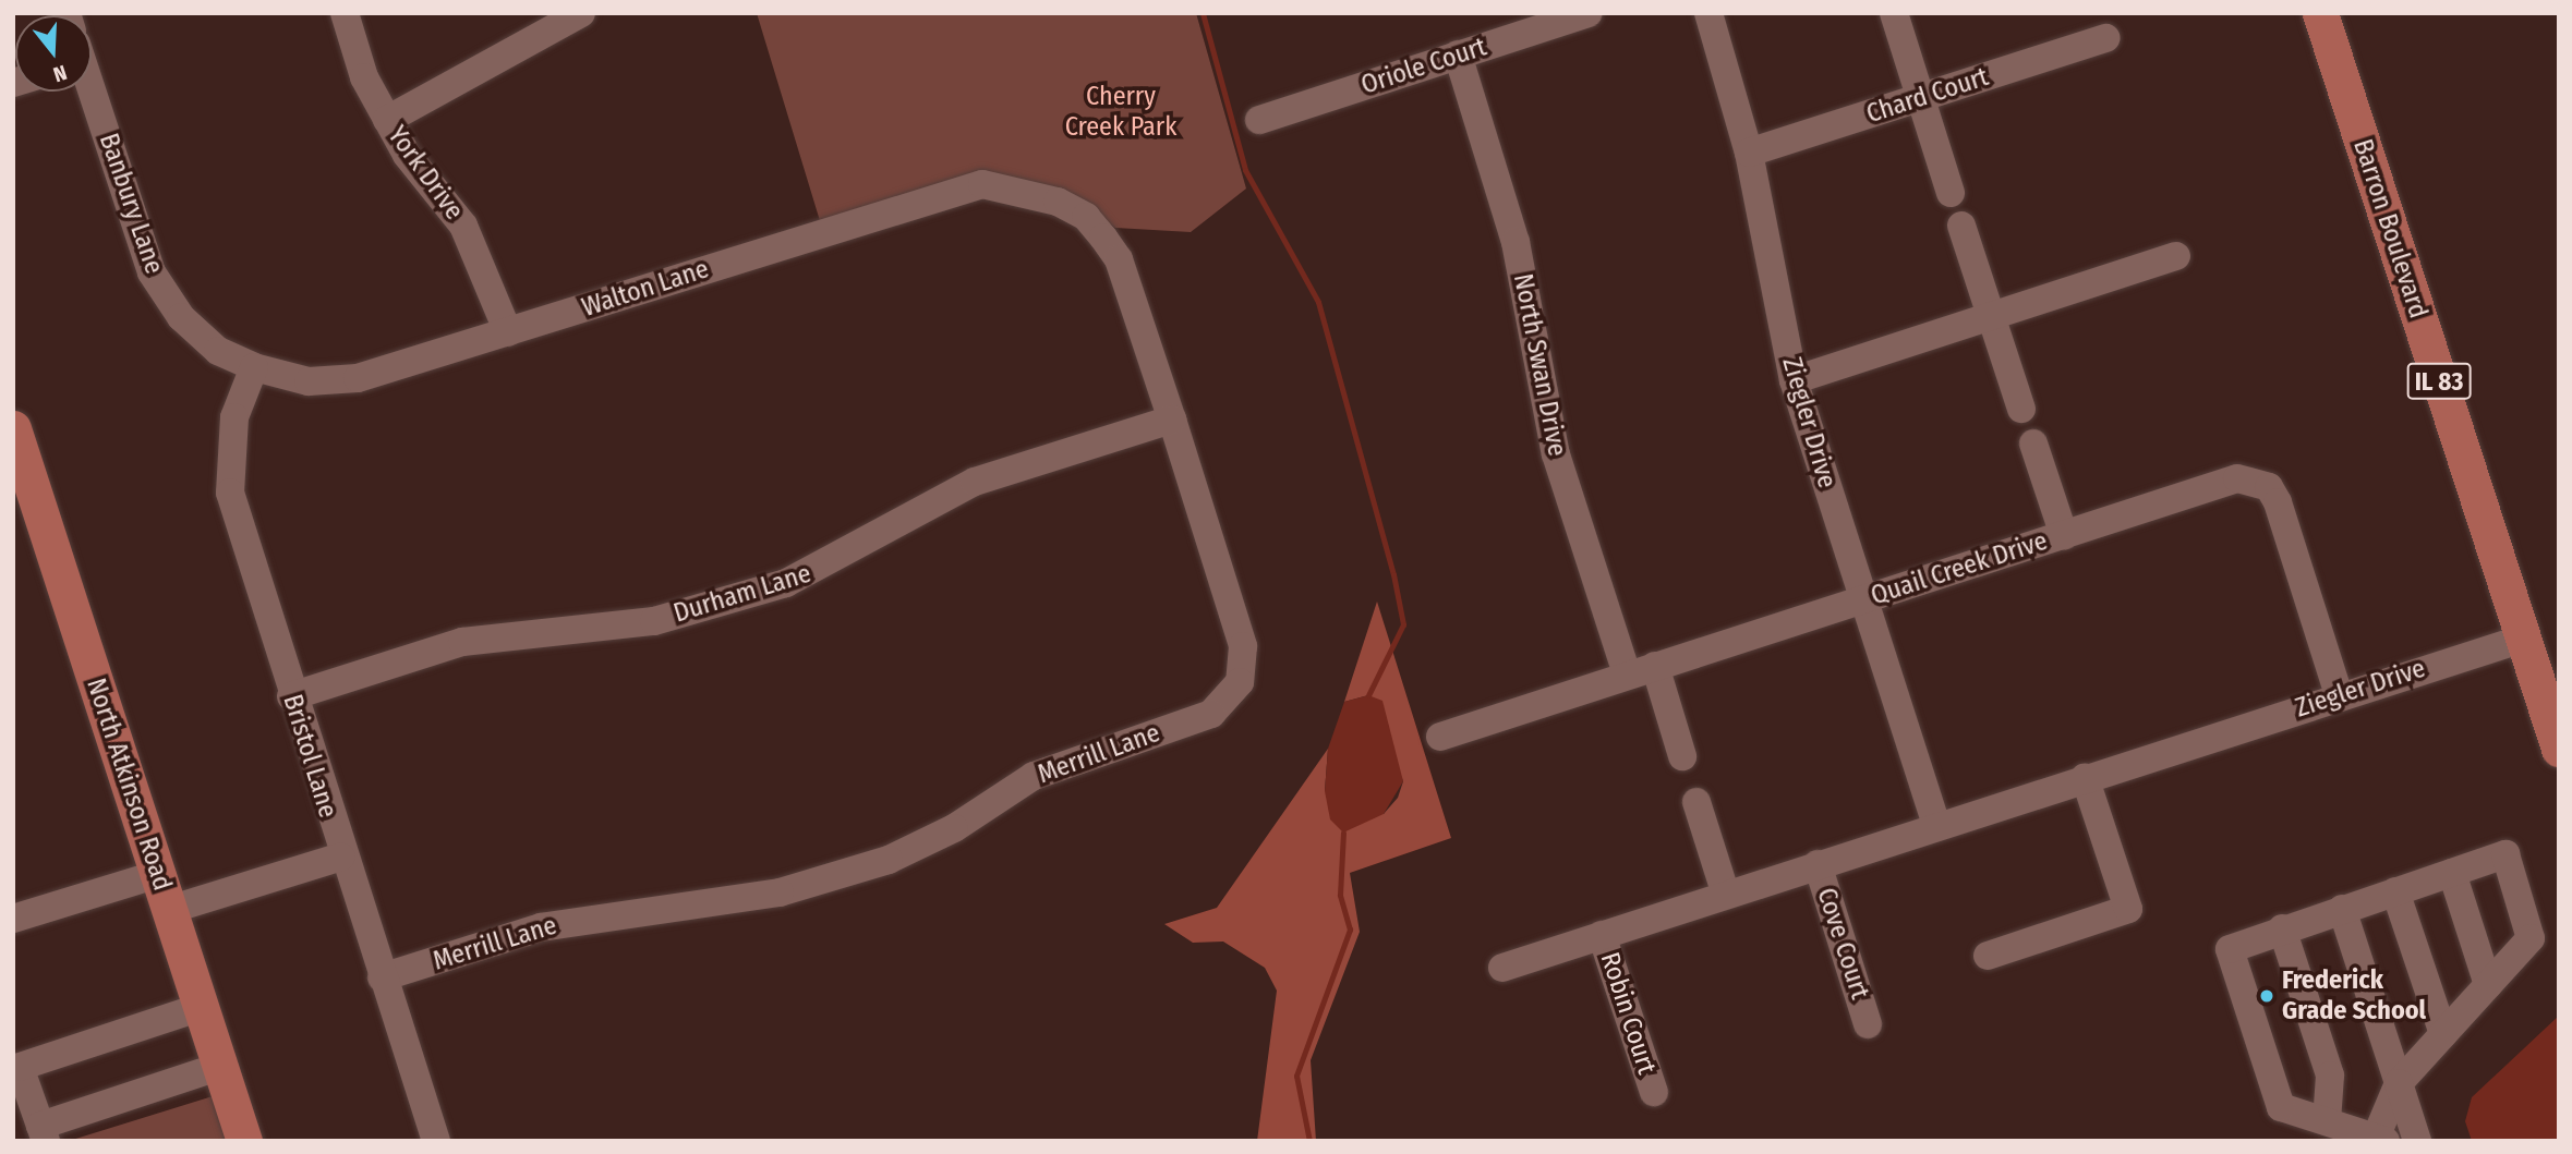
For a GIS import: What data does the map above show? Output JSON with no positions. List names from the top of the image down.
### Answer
{
  "streets": {
    "main road": ["Barron Boulevard", "IL 83", "North Atkinson Road"],
    "street": [
      "Oriole Court",
      "Chard Court",
      "York Drive",
      "Banbury Lane",
      "Walton Lane",
      "North Swan Drive",
      "Ziegler Drive",
      "Quail Creek Drive",
      "Durham Lane",
      "Merrill Lane",
      "Bristol Lane",
      "Cove Court",
      "Robin Court"
    ]
  },
  "crossings": [
    ["Oriole Court", "North Swan Drive"],
    ["Chard Court", "Ziegler Drive"],
    ["York Drive", "Walton Lane"],
    ["Banbury Lane", "Walton Lane"],
    ["Banbury Lane", "Bristol Lane"],
    ["Barron Boulevard", "Ziegler Drive"],
    ["Walton Lane", "Merrill Lane"],
    ["Walton Lane", "Bristol Lane"],
    ["North Swan Drive", "Quail Creek Drive"],
    ["Ziegler Drive", "Quail Creek Drive"],
    ["Ziegler Drive", "Cove Court"],
    ["Ziegler Drive", "Robin Court"],
    ["Durham Lane", "Merrill Lane"],
    ["Durham Lane", "Bristol Lane"],
    ["Merrill Lane", "Bristol Lane"]
  ],
  "parks": ["Cherry Creek Park"],
  "places": ["Frederick Grade School"],
  "north": "bottom"
}
